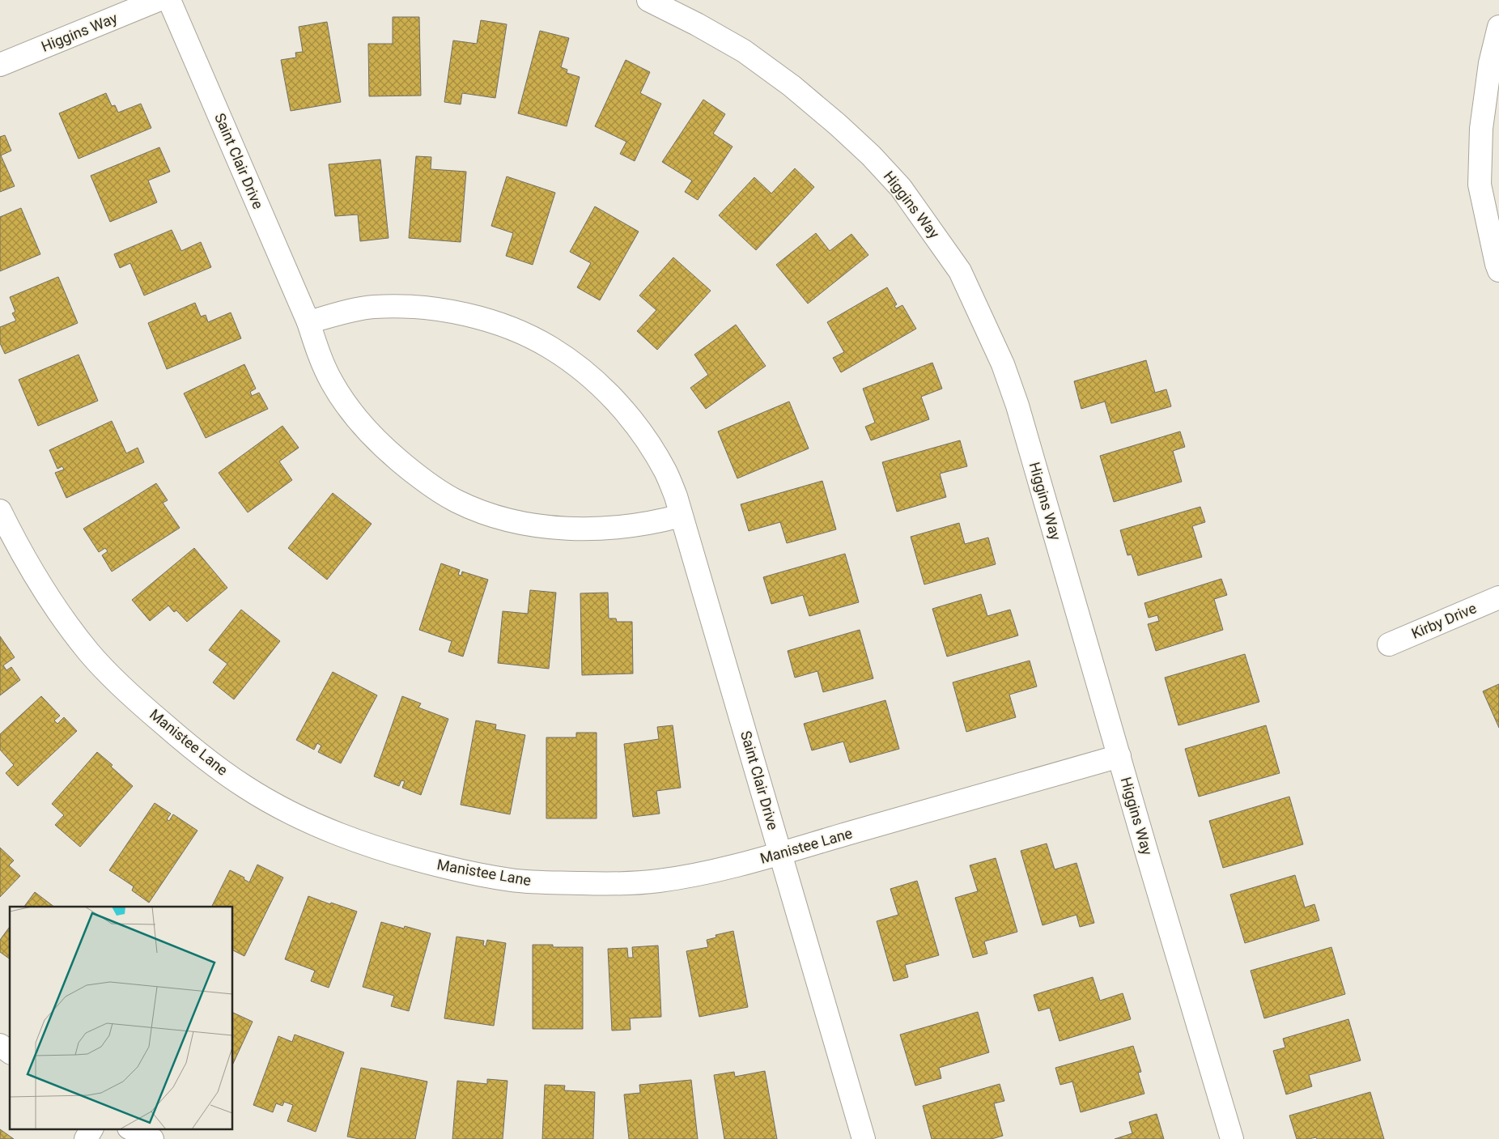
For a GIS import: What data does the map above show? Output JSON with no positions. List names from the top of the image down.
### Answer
{
  "streets": {
    "street": [
      "Higgins Way",
      "Saint Clair Drive",
      "Kirby Drive",
      "Manistee Lane"
    ]
  },
  "crossings": [
    ["Higgins Way", "Manistee Lane"],
    ["Saint Clair Drive", "Manistee Lane"]
  ]
}
